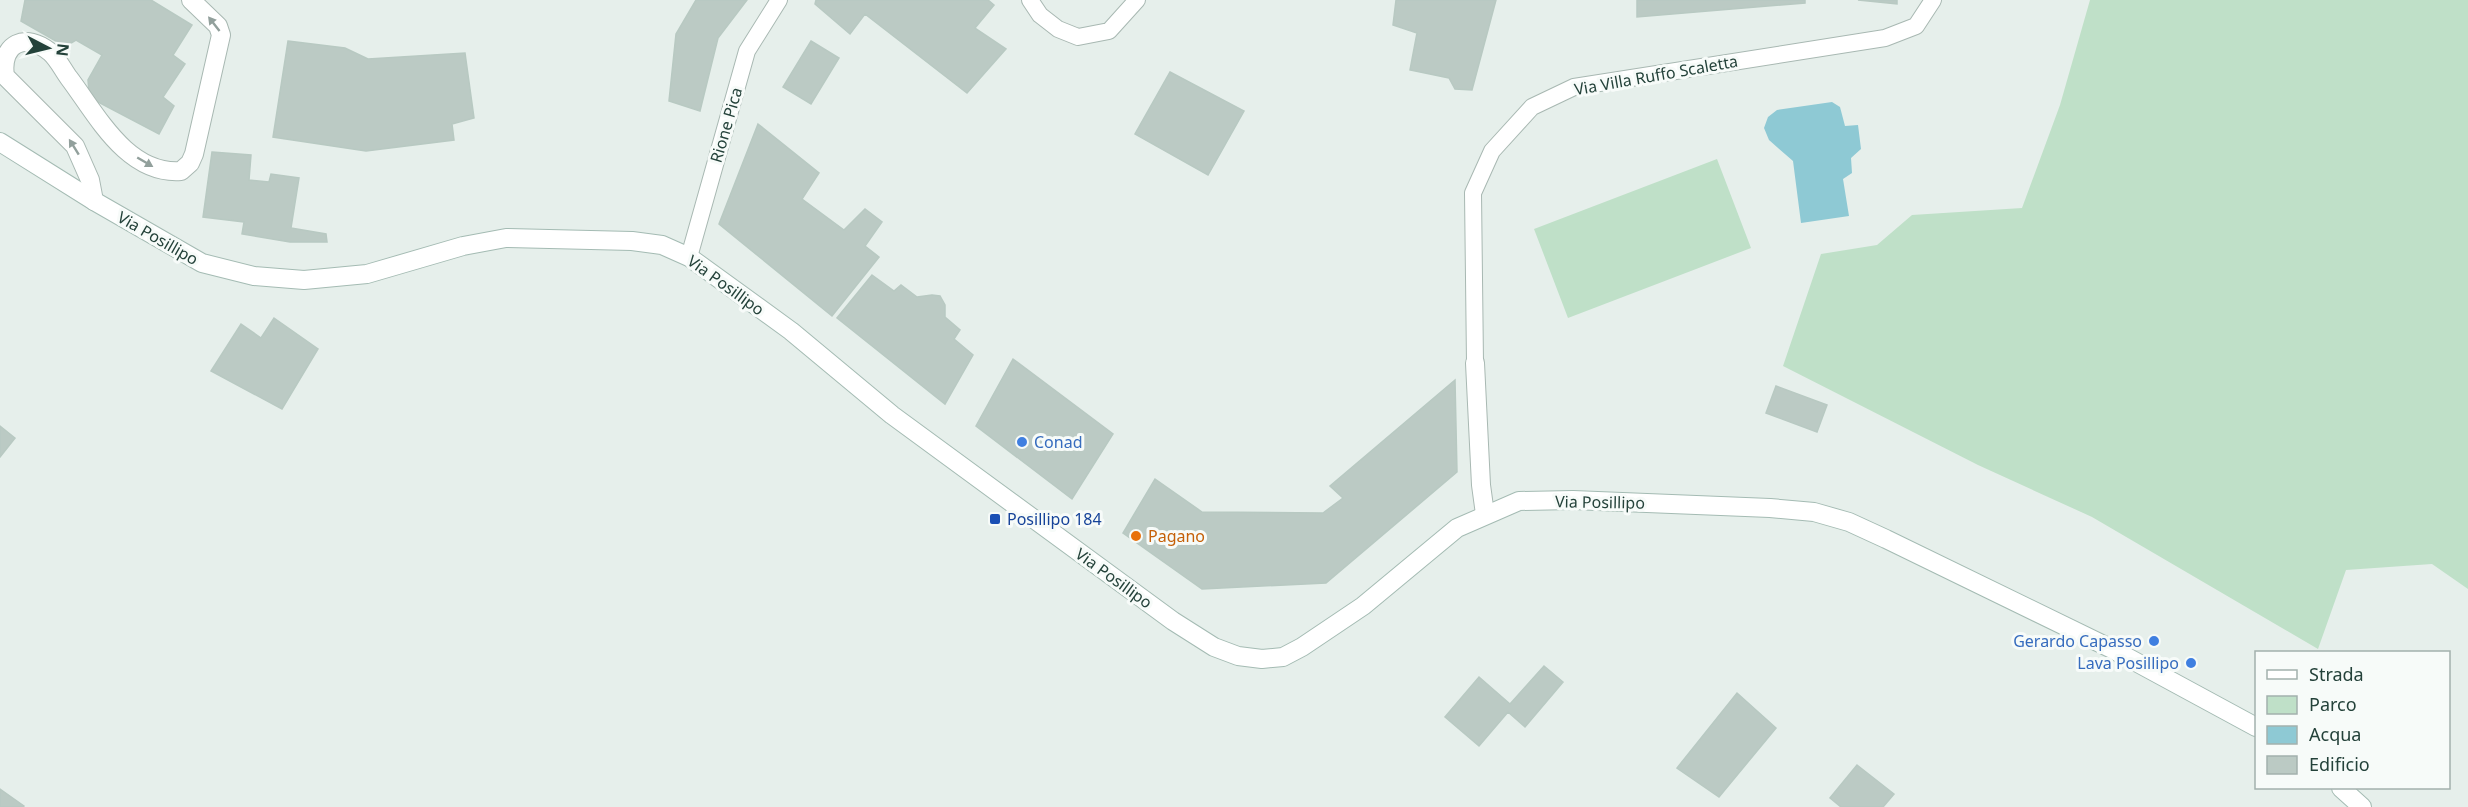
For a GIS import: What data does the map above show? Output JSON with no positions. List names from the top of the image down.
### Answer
{
  "streets": {
    "street": ["Via Posillipo"],
    "lane": ["Via Villa Ruffo Scaletta", "Rione Pica"]
  },
  "crossings": [
    ["Rione Pica", "Via Posillipo"]
  ],
  "places": {
    "other": [
      "Conad",
      "Pagano",
      "Gerardo Capasso",
      "Lava Posillipo"
    ],
    "transit": ["Posillipo 184"]
  },
  "legend": [
    "Strada",
    "Parco",
    "Acqua",
    "Edificio"
  ],
  "north": "right"
}
